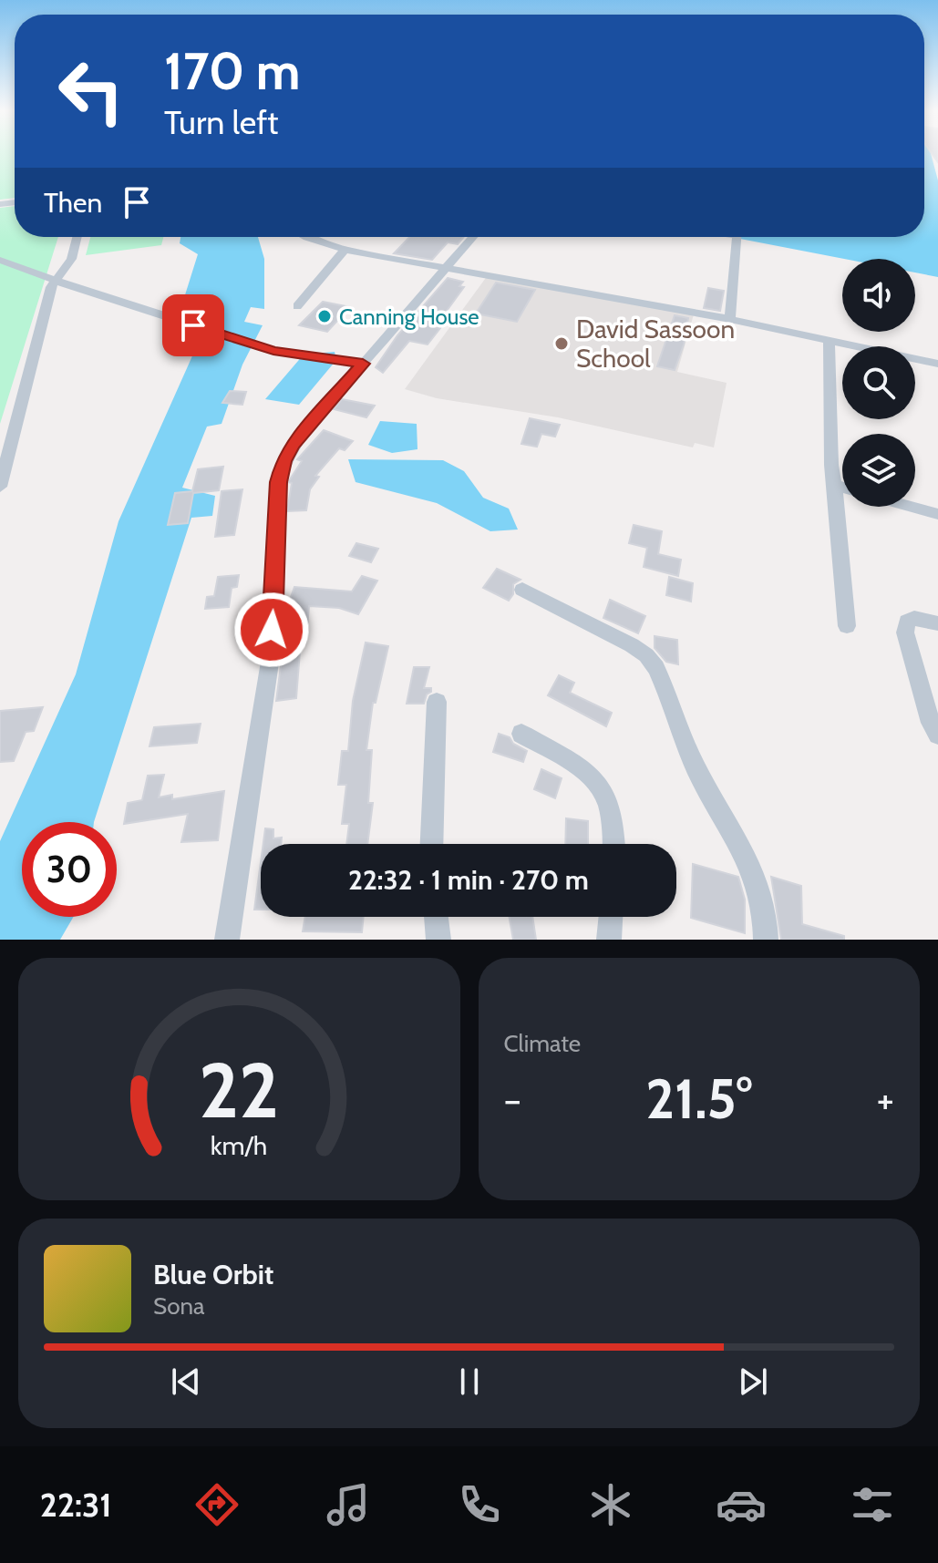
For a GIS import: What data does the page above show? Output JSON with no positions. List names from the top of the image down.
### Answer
{
  "places": ["Canning House", "David Sassoon School"],
  "page": {
    "turn": ["170 m", "Turn left"],
    "then": "Then",
    "limit": "30",
    "trip": "22:32 · 1 min · 270 m",
    "tile": "Climate",
    "heat": ["−", "21.5°", "+"],
    "song": ["Blue Orbit", "Sona"],
    "tabs": "22:31",
    "gauge": ["22", "km/h"]
  }
}
